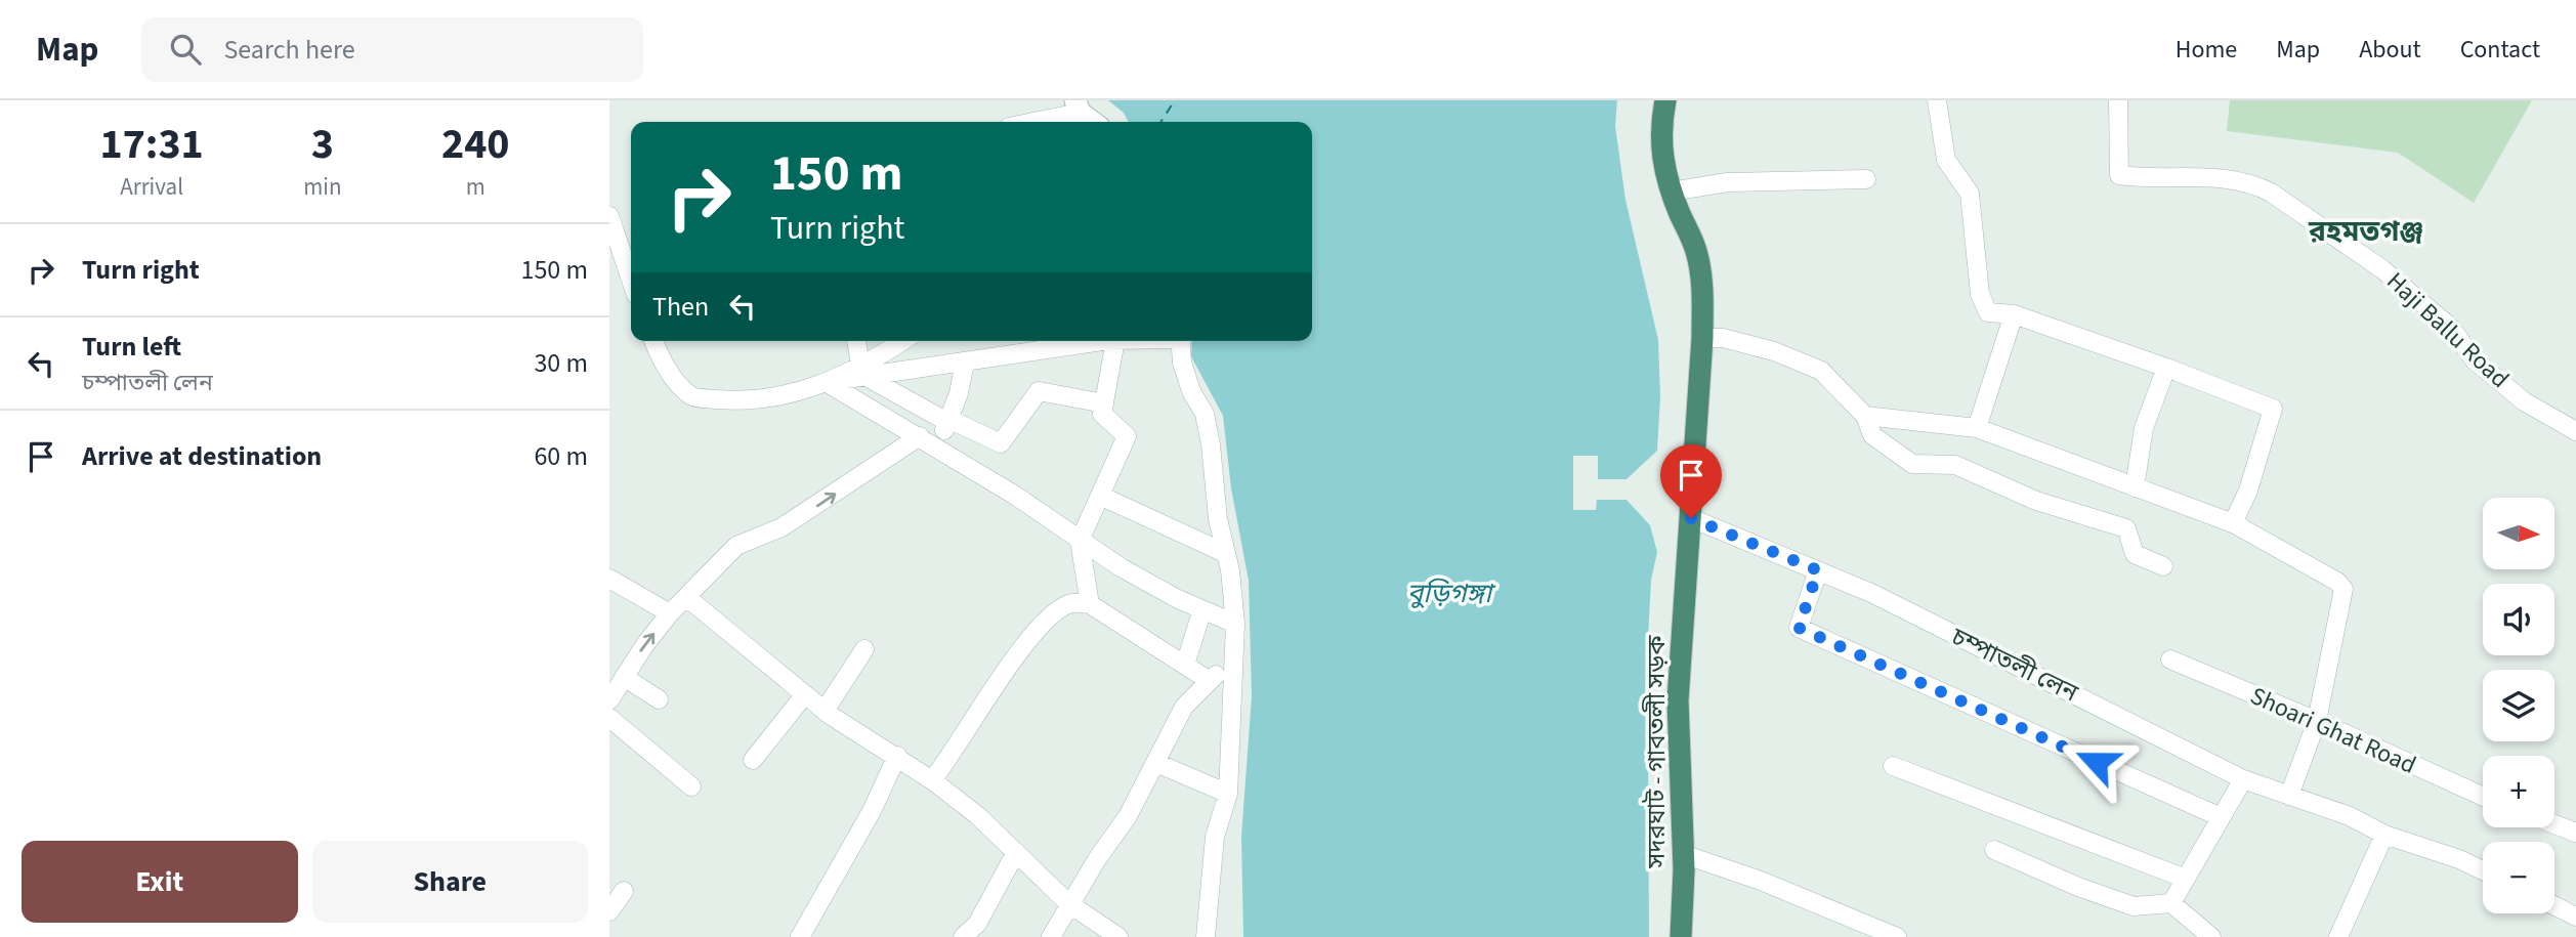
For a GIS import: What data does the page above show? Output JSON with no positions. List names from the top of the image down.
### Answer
{
  "streets": {
    "highway": ["সদরঘাট - গাবতলী সড়ক"],
    "street": ["Haji Ballu Road", "চম্পাতলী লেন", "Shoari Ghat Road"]
  },
  "crossings": [
    ["চম্পাতলী লেন", "সদরঘাট - গাবতলী সড়ক"]
  ],
  "districts": ["রহমতগঞ্জ"],
  "water": ["বুড়িগঙ্গা"],
  "north": "right",
  "page": {
    "header": "Map",
    "search": "Search here",
    "nav": [
      "Home",
      "Map",
      "About",
      "Contact"
    ],
    "eta": [
      "17:31",
      "Arrival",
      "3",
      "min",
      "240",
      "m"
    ],
    "turn": ["150 m", "Turn right"],
    "list": [
      {
        "name": "Turn right",
        "value": "150 m"
      },
      {
        "name": "Turn left",
        "note": "চম্পাতলী লেন",
        "value": "30 m"
      },
      {
        "name": "Arrive at destination",
        "value": "60 m"
      }
    ],
    "then": "Then",
    "map_buttons": ["+", "−"],
    "buttons": ["Exit", "Share"]
  }
}
